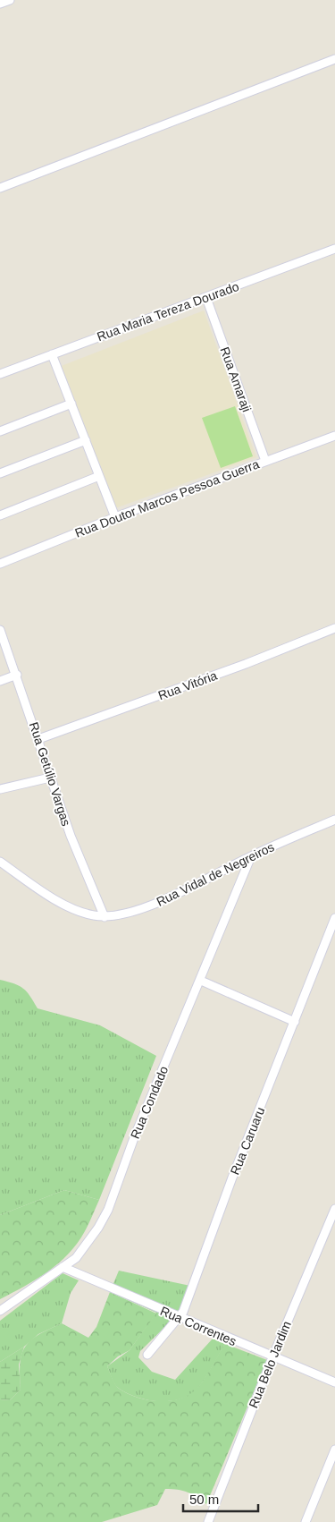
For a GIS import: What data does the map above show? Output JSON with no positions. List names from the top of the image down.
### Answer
{
  "streets": {
    "street": [
      "Rua Maria Tereza Dourado",
      "Rua Amaraji",
      "Rua Doutor Marcos Pessoa Guerra",
      "Rua Vitória",
      "Rua Getúlio Vargas",
      "Rua Vidal de Negreiros",
      "Rua Condado",
      "Rua Caruaru",
      "Rua Correntes",
      "Rua Belo Jardim"
    ]
  },
  "crossings": [
    ["Rua Maria Tereza Dourado", "Rua Amaraji"],
    ["Rua Amaraji", "Rua Doutor Marcos Pessoa Guerra"],
    ["Rua Vitória", "Rua Getúlio Vargas"],
    ["Rua Getúlio Vargas", "Rua Vidal de Negreiros"],
    ["Rua Vidal de Negreiros", "Rua Condado"],
    ["Rua Condado", "Rua Correntes"],
    ["Rua Caruaru", "Rua Correntes"],
    ["Rua Correntes", "Rua Belo Jardim"]
  ],
  "scale_bar": "50 m"
}
